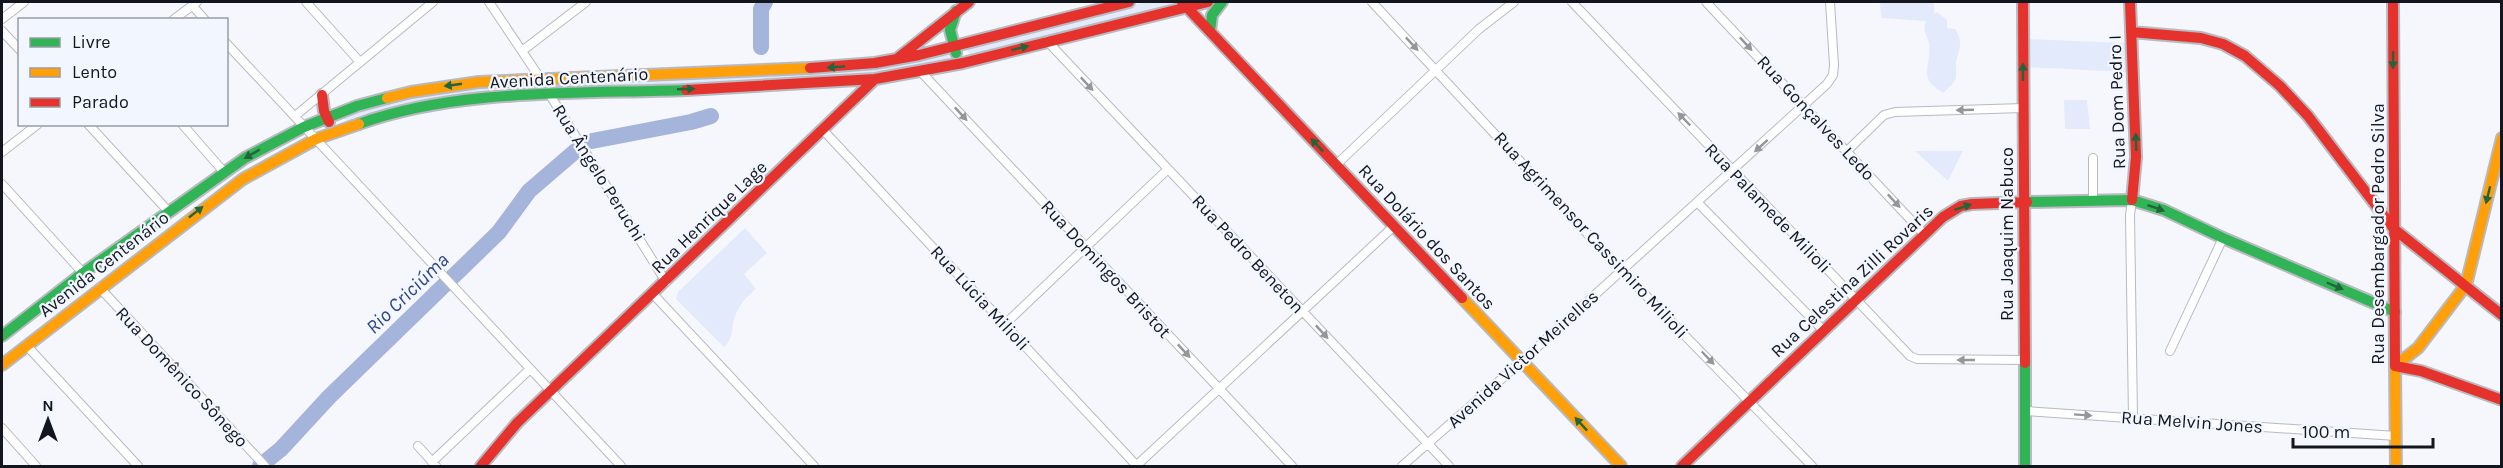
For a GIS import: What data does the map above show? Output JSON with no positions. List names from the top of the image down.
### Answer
{
  "streets": {
    "main road": [
      "Avenida Centenário",
      "Rua Dom Pedro I",
      "Rua Henrique Lage",
      "Rua Joaquim Nabuco",
      "Rua Desembargador Pedro Silva",
      "Rua Dolário dos Santos",
      "Rua Celestina Zilli Rovaris"
    ],
    "street": [
      "Rua Gonçalves Ledo",
      "Rua Ângelo Peruchi",
      "Rua Palamede Milioli",
      "Rua Agrimensor Cassimiro Milioli",
      "Rua Pedro Beneton",
      "Rua Domingos Bristot",
      "Rua Lúcia Milioli",
      "Avenida Victor Meirelles",
      "Rua Domênico Sônego",
      "Rua Melvin Jones"
    ]
  },
  "crossings": [
    ["Avenida Centenário", "Rua Ângelo Peruchi"],
    ["Avenida Centenário", "Rua Henrique Lage"],
    ["Avenida Centenário", "Rua Dolário dos Santos"],
    ["Avenida Centenário", "Rua Pedro Beneton"],
    ["Avenida Centenário", "Rua Domingos Bristot"],
    ["Avenida Centenário", "Rua Domênico Sônego"],
    ["Rua Dom Pedro I", "Rua Celestina Zilli Rovaris"],
    ["Rua Gonçalves Ledo", "Rua Celestina Zilli Rovaris"],
    ["Rua Gonçalves Ledo", "Avenida Victor Meirelles"],
    ["Rua Ângelo Peruchi", "Rua Henrique Lage"],
    ["Rua Palamede Milioli", "Rua Joaquim Nabuco"],
    ["Rua Palamede Milioli", "Rua Celestina Zilli Rovaris"],
    ["Rua Palamede Milioli", "Avenida Victor Meirelles"],
    ["Rua Henrique Lage", "Rua Lúcia Milioli"],
    ["Rua Joaquim Nabuco", "Rua Celestina Zilli Rovaris"],
    ["Rua Joaquim Nabuco", "Rua Melvin Jones"],
    ["Rua Desembargador Pedro Silva", "Rua Celestina Zilli Rovaris"],
    ["Rua Desembargador Pedro Silva", "Rua Melvin Jones"],
    ["Rua Agrimensor Cassimiro Milioli", "Rua Celestina Zilli Rovaris"],
    ["Rua Agrimensor Cassimiro Milioli", "Avenida Victor Meirelles"],
    ["Rua Dolário dos Santos", "Avenida Victor Meirelles"],
    ["Rua Pedro Beneton", "Avenida Victor Meirelles"]
  ],
  "one_way": [
    "Rua Dom Pedro I",
    "Rua Gonçalves Ledo",
    "Rua Palamede Milioli",
    "Rua Desembargador Pedro Silva",
    "Rua Agrimensor Cassimiro Milioli",
    "Rua Dolário dos Santos",
    "Rua Pedro Beneton",
    "Rua Domingos Bristot",
    "Rua Celestina Zilli Rovaris"
  ],
  "water": ["Rio Criciúma"],
  "legend": ["Livre", "Lento", "Parado"],
  "scale_bar": "100 m",
  "north": "top"
}
